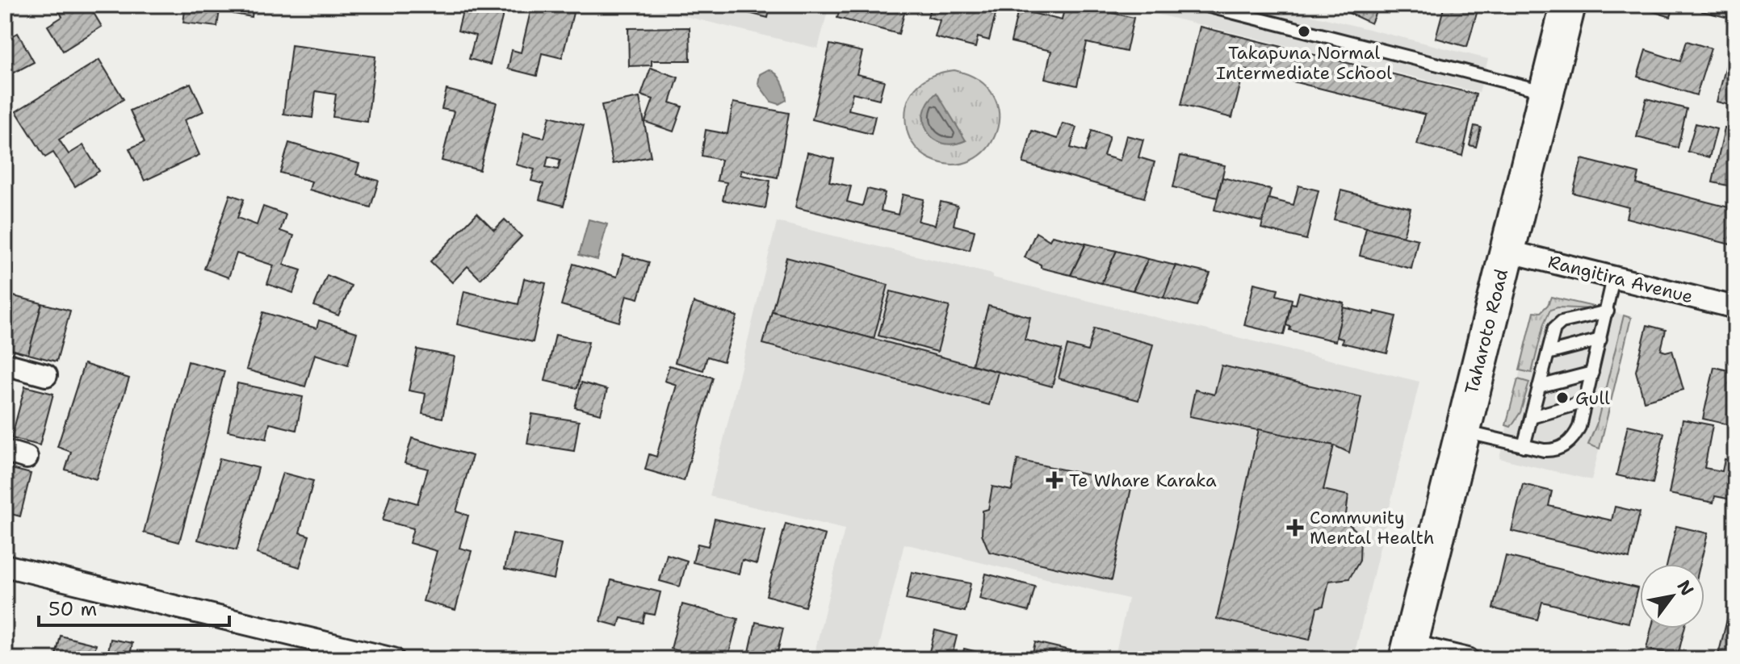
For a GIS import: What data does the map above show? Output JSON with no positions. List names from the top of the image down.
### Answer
{
  "streets": {
    "main road": ["Taharoto Road"],
    "street": ["Rangitira Avenue"]
  },
  "crossings": [
    ["Rangitira Avenue", "Taharoto Road"]
  ],
  "places": {
    "other": ["Takapuna Normal Intermediate School", "Gull"],
    "health": ["Te Whare Karaka", "Community Mental Health"]
  },
  "scale_bar": "50 m",
  "north": "top right"
}
